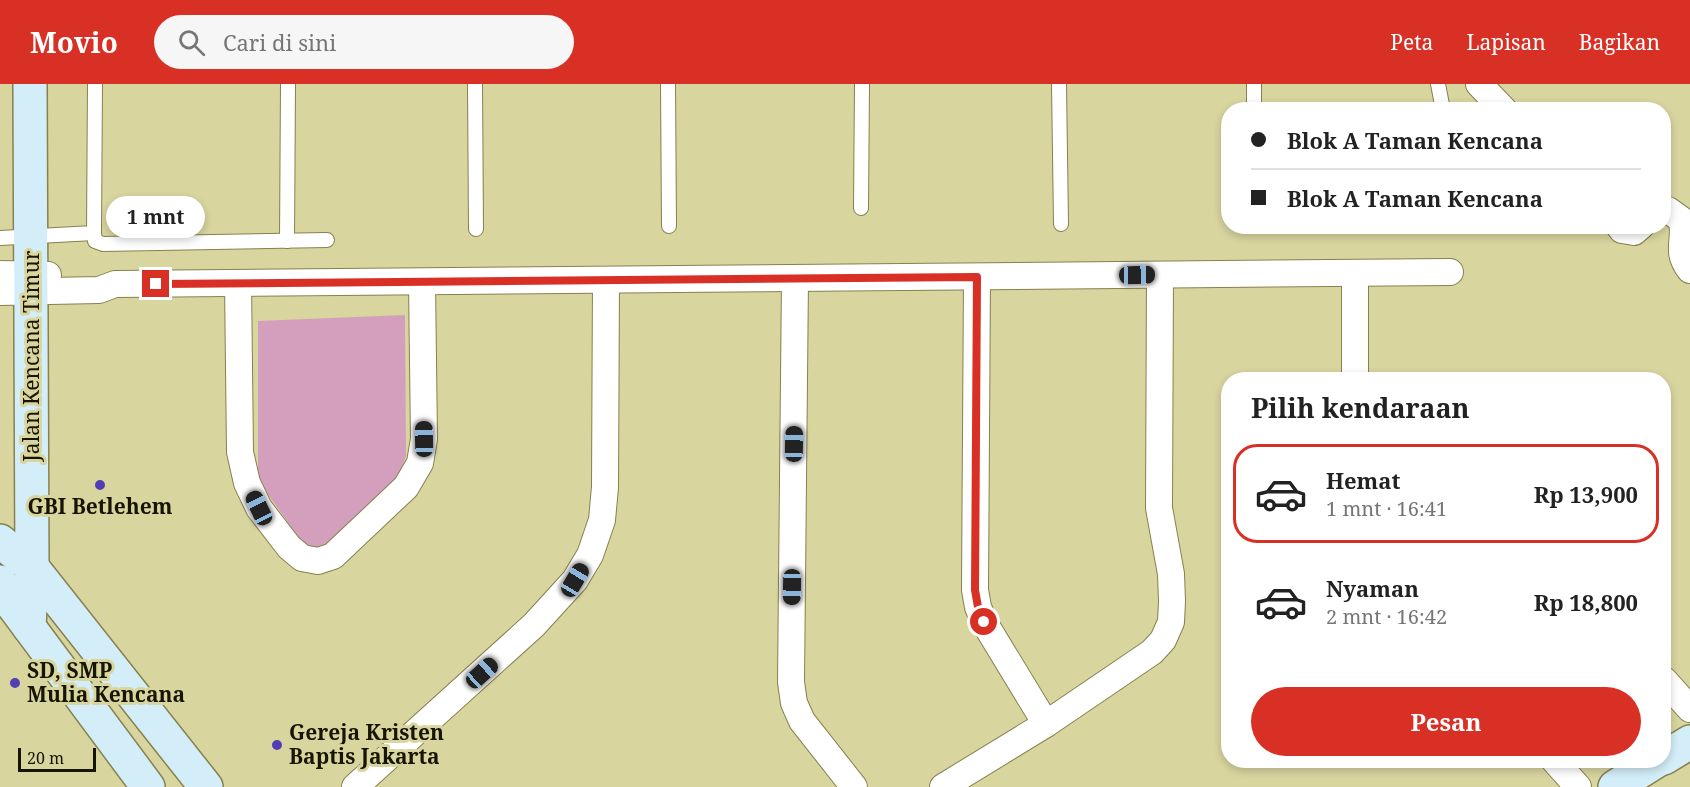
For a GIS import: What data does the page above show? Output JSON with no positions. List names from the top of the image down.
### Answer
{
  "streets": {
    "street": ["Jalan Kencana Timur"]
  },
  "places": ["GBI Betlehem", "SD, SMP Mulia Kencana", "Gereja Kristen Baptis Jakarta"],
  "scale_bar": "20 m",
  "page": {
    "header": "Movio",
    "search": "Cari di sini",
    "nav": ["Peta", "Lapisan", "Bagikan"],
    "banner": ["Blok A Taman Kencana", "Blok A Taman Kencana"],
    "bubble": "1 mnt",
    "heading": "Pilih kendaraan",
    "list": [
      {
        "name": "Hemat",
        "note": "1 mnt · 16:41",
        "value": "Rp 13,900"
      },
      {
        "name": "Nyaman",
        "note": "2 mnt · 16:42",
        "value": "Rp 18,800"
      }
    ],
    "buttons": "Pesan",
    "scale": "20 m"
  }
}
